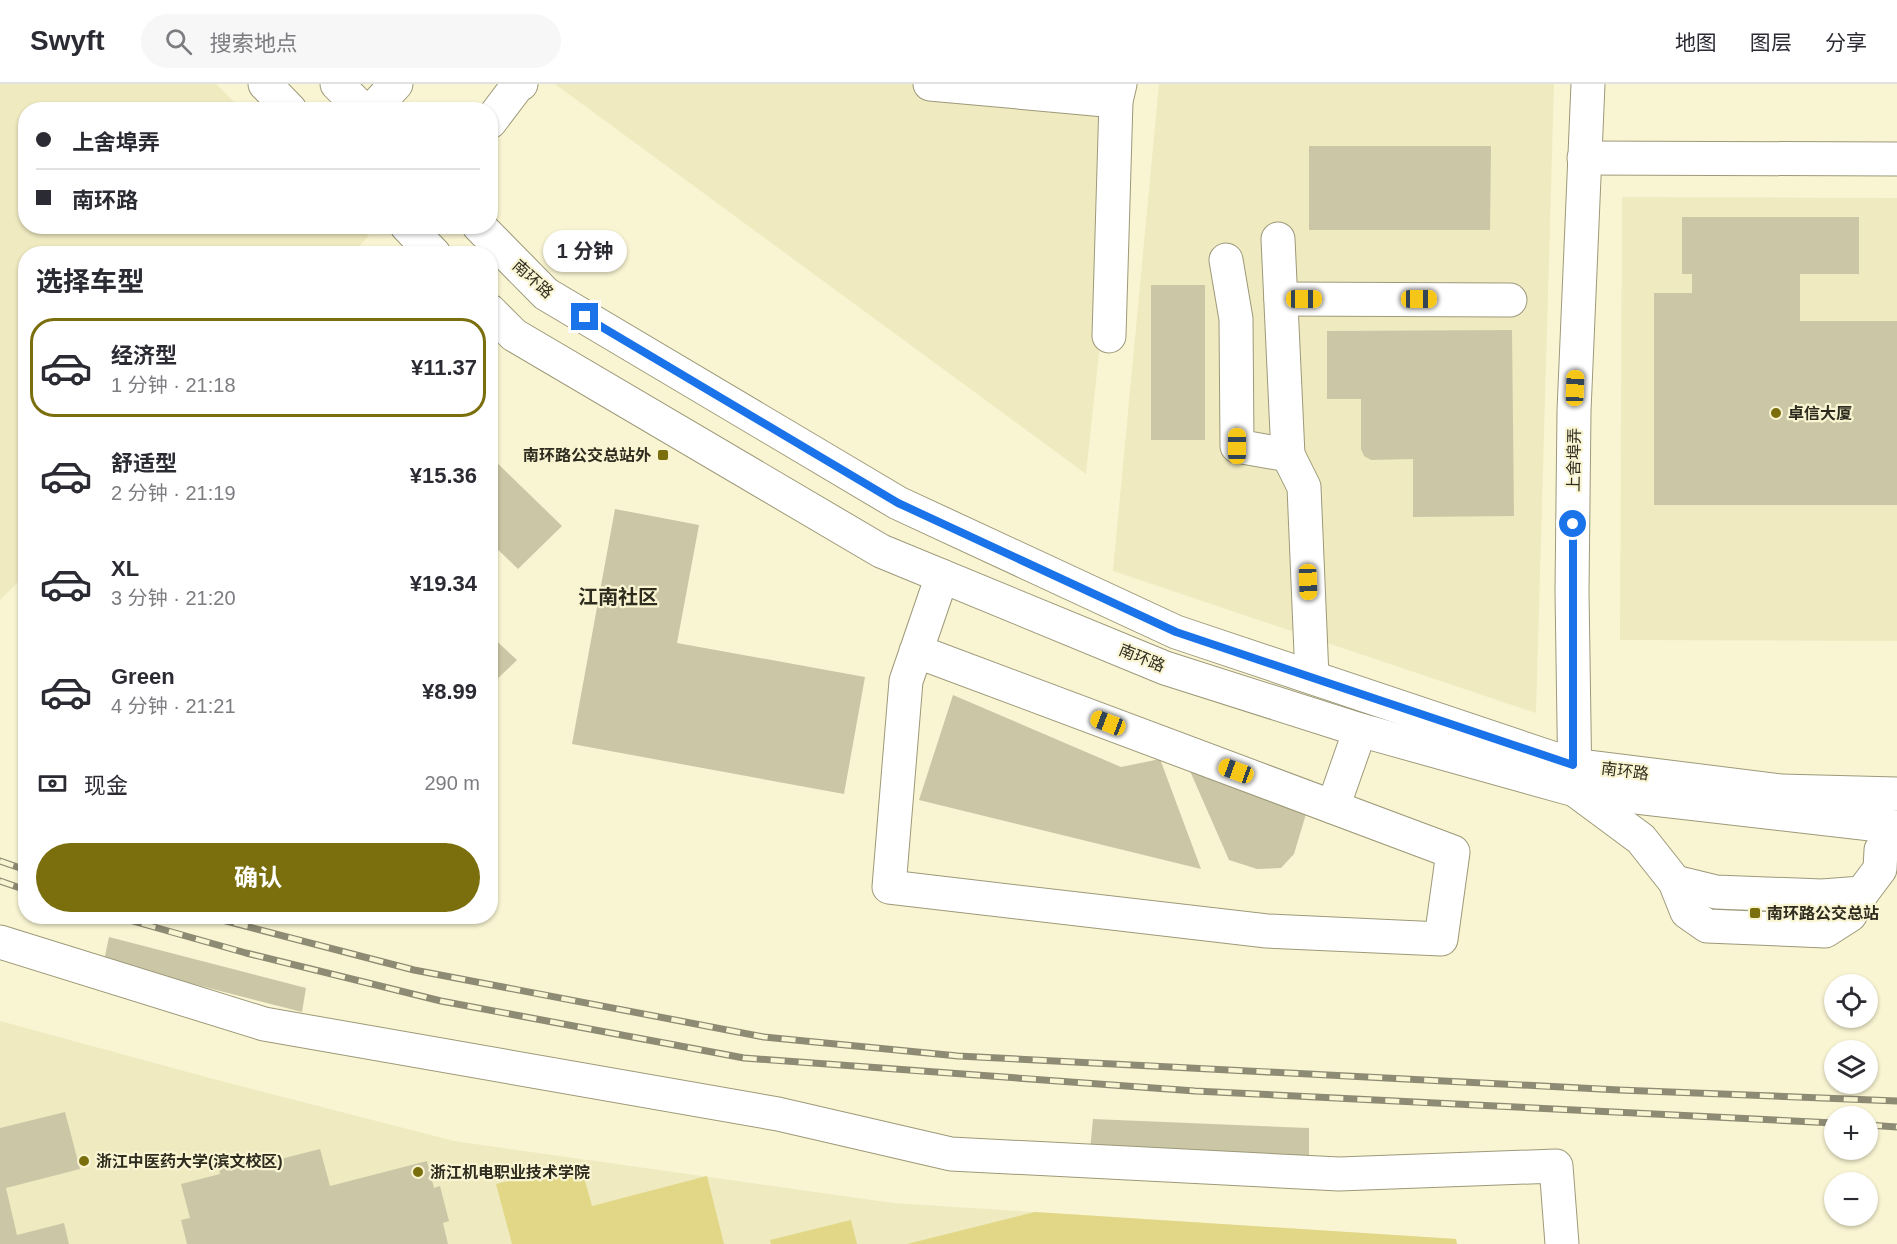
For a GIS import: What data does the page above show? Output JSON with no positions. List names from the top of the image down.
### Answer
{
  "streets": {
    "main road": ["南环路", "上舍埠弄"]
  },
  "crossings": [
    ["南环路", "上舍埠弄"]
  ],
  "districts": ["江南社区"],
  "places": {
    "other": ["卓信大厦", "浙江中医药大学(滨文校区)", "浙江机电职业技术学院"],
    "transit": ["南环路公交总站外", "南环路公交总站"]
  },
  "page": {
    "header": "Swyft",
    "search": "搜索地点",
    "nav": ["地图", "图层", "分享"],
    "banner": ["上舍埠弄", "南环路"],
    "bubble": "1 分钟",
    "heading": "选择车型",
    "list": [
      {
        "name": "经济型",
        "note": "1 分钟 · 21:18",
        "value": "¥11.37"
      },
      {
        "name": "舒适型",
        "note": "2 分钟 · 21:19",
        "value": "¥15.36"
      },
      {
        "name": "XL",
        "note": "3 分钟 · 21:20",
        "value": "¥19.34"
      },
      {
        "name": "Green",
        "note": "4 分钟 · 21:21",
        "value": "¥8.99"
      }
    ],
    "pay": ["现金", "290 m"],
    "buttons": "确认",
    "map_buttons": ["+", "−"]
  }
}
